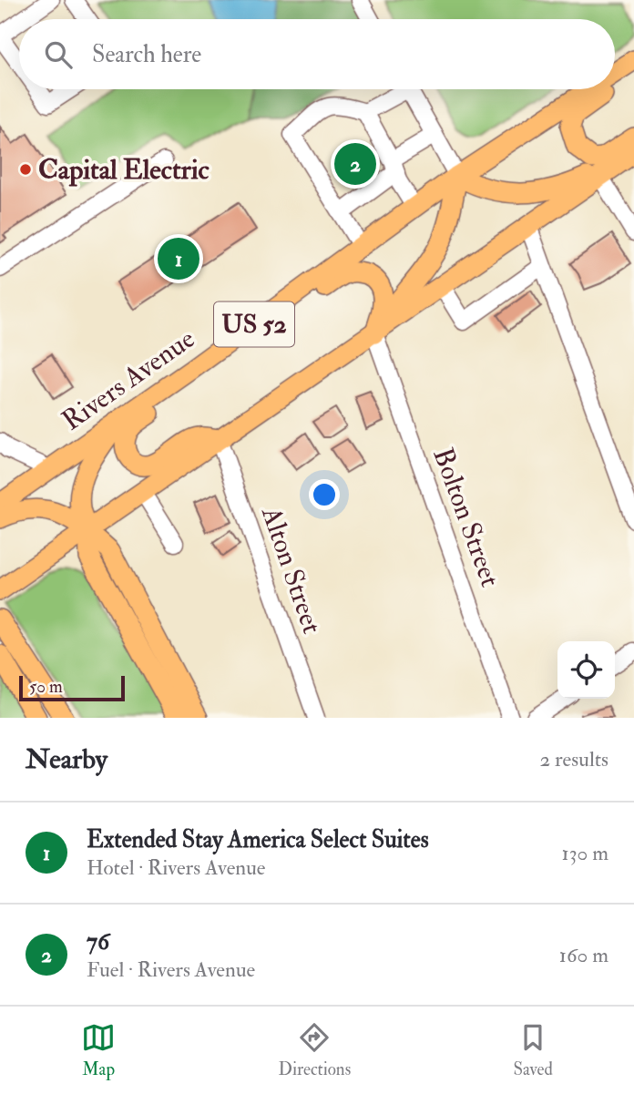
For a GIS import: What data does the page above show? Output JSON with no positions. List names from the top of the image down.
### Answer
{
  "streets": {
    "main road": ["US 52", "Rivers Avenue"],
    "street": ["Bolton Street", "Alton Street"]
  },
  "crossings": [
    ["US 52", "Bolton Street"],
    ["US 52", "Alton Street"]
  ],
  "places": ["Capital Electric"],
  "scale_bar": "50 m",
  "page": {
    "search": "Search here",
    "pins": ["2", "1"],
    "scale": "50 m",
    "heading": ["Nearby", "2 results"],
    "list": [
      {
        "mark": "1",
        "name": "Extended Stay America Select Suites",
        "note": "Hotel · Rivers Avenue",
        "value": "130 m"
      },
      {
        "mark": "2",
        "name": "76",
        "note": "Fuel · Rivers Avenue",
        "value": "160 m"
      }
    ],
    "nav": ["Map", "Directions", "Saved"]
  }
}
